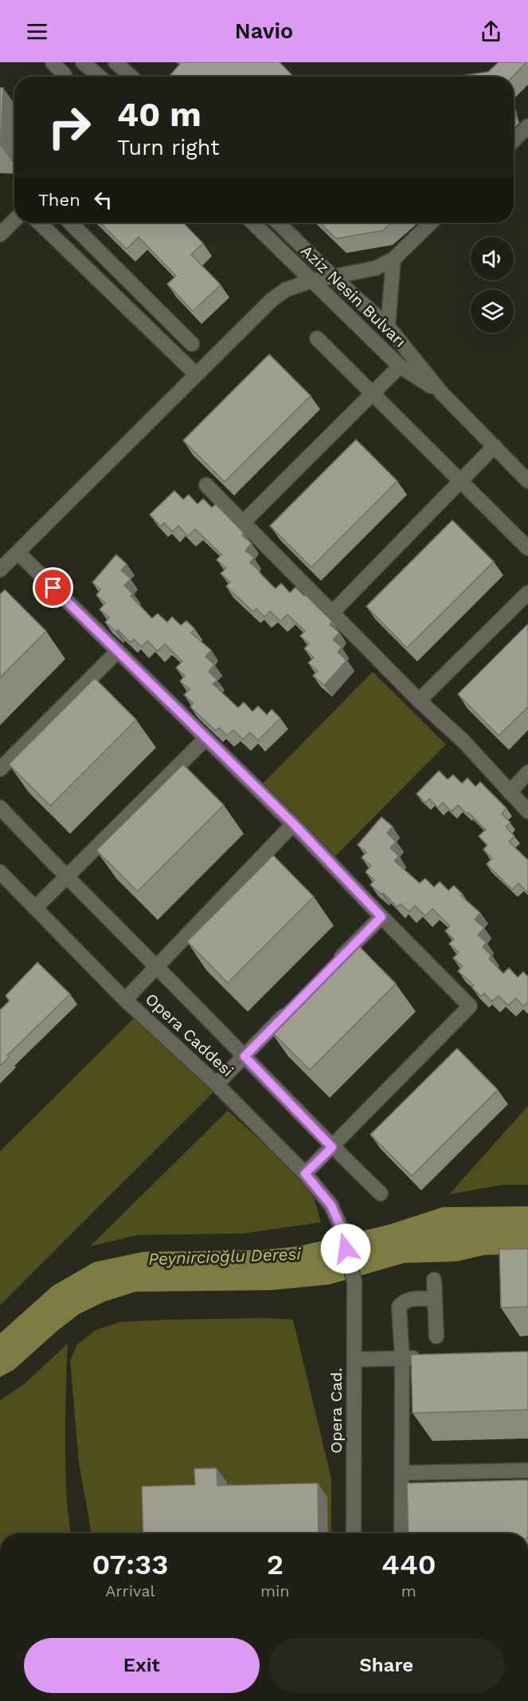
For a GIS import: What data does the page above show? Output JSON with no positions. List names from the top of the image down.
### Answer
{
  "streets": {
    "street": ["Aziz Nesin Bulvarı", "Opera Caddesi", "Opera Cad."]
  },
  "crossings": [
    ["Opera Caddesi", "Opera Cad."]
  ],
  "water": ["Peynircioğlu Deresi"],
  "page": {
    "header": "Navio",
    "turn": ["40 m", "Turn right"],
    "then": "Then",
    "eta": [
      "07:33",
      "Arrival",
      "2",
      "min",
      "440",
      "m"
    ],
    "buttons": ["Exit", "Share"]
  }
}
